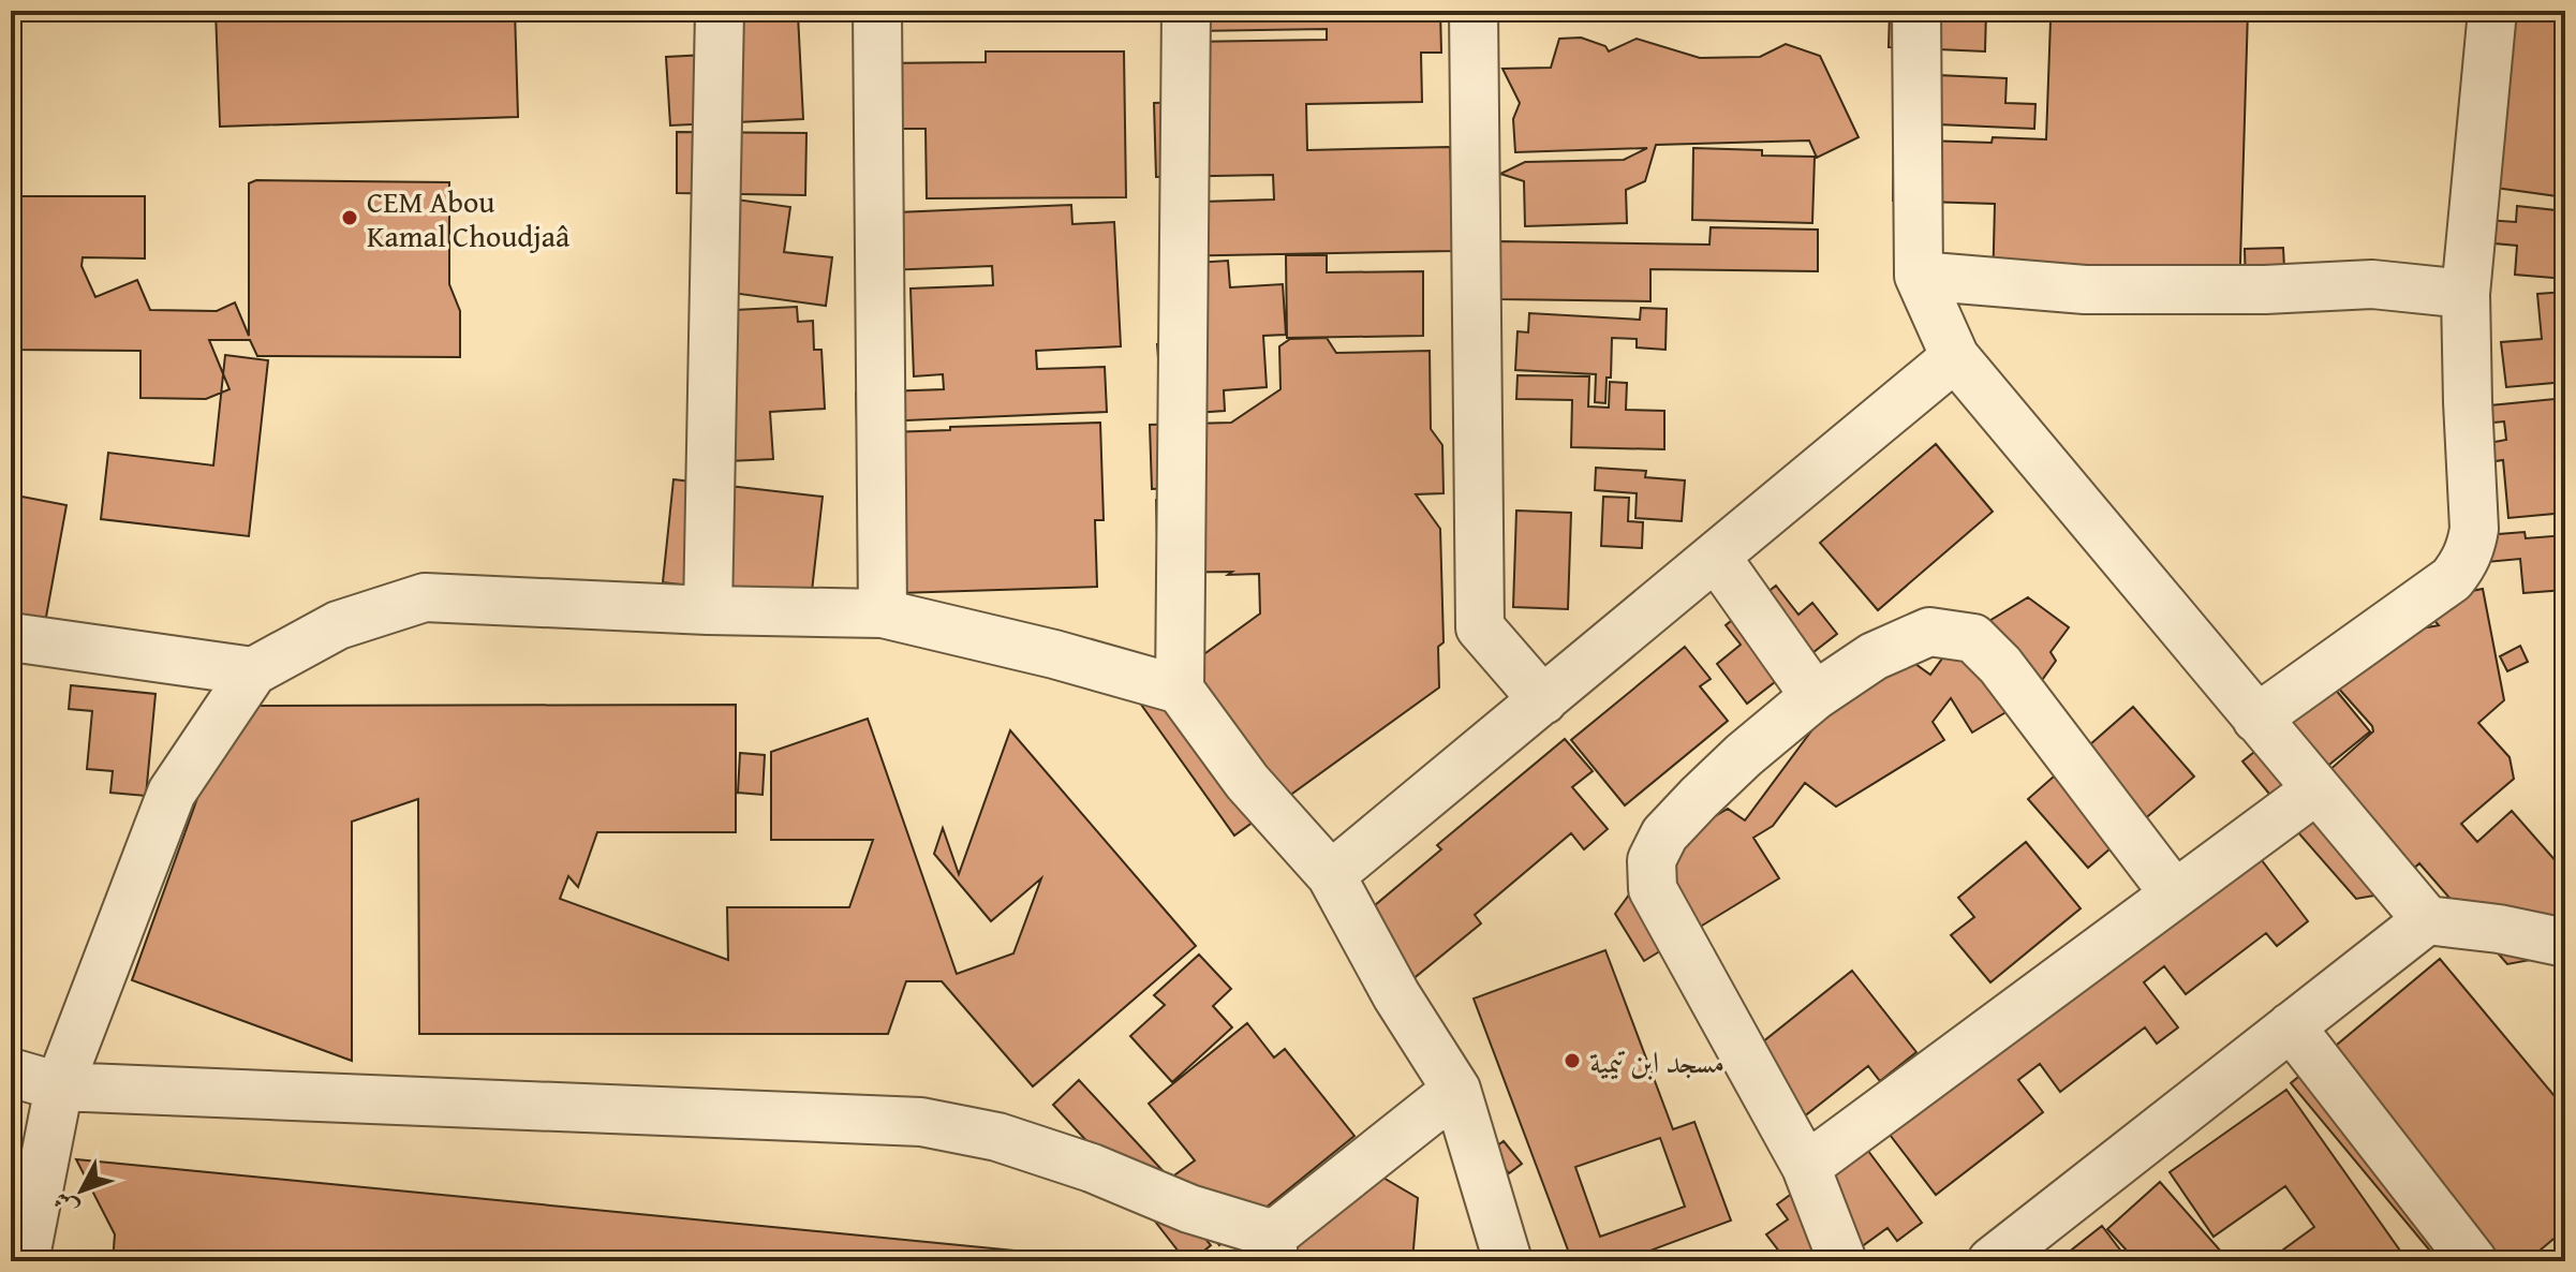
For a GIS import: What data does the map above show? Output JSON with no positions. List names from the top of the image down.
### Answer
{
  "places": ["CEM Abou Kamal Choudjaâ", "مسجد ابن تيمية"],
  "north": "bottom left"
}
